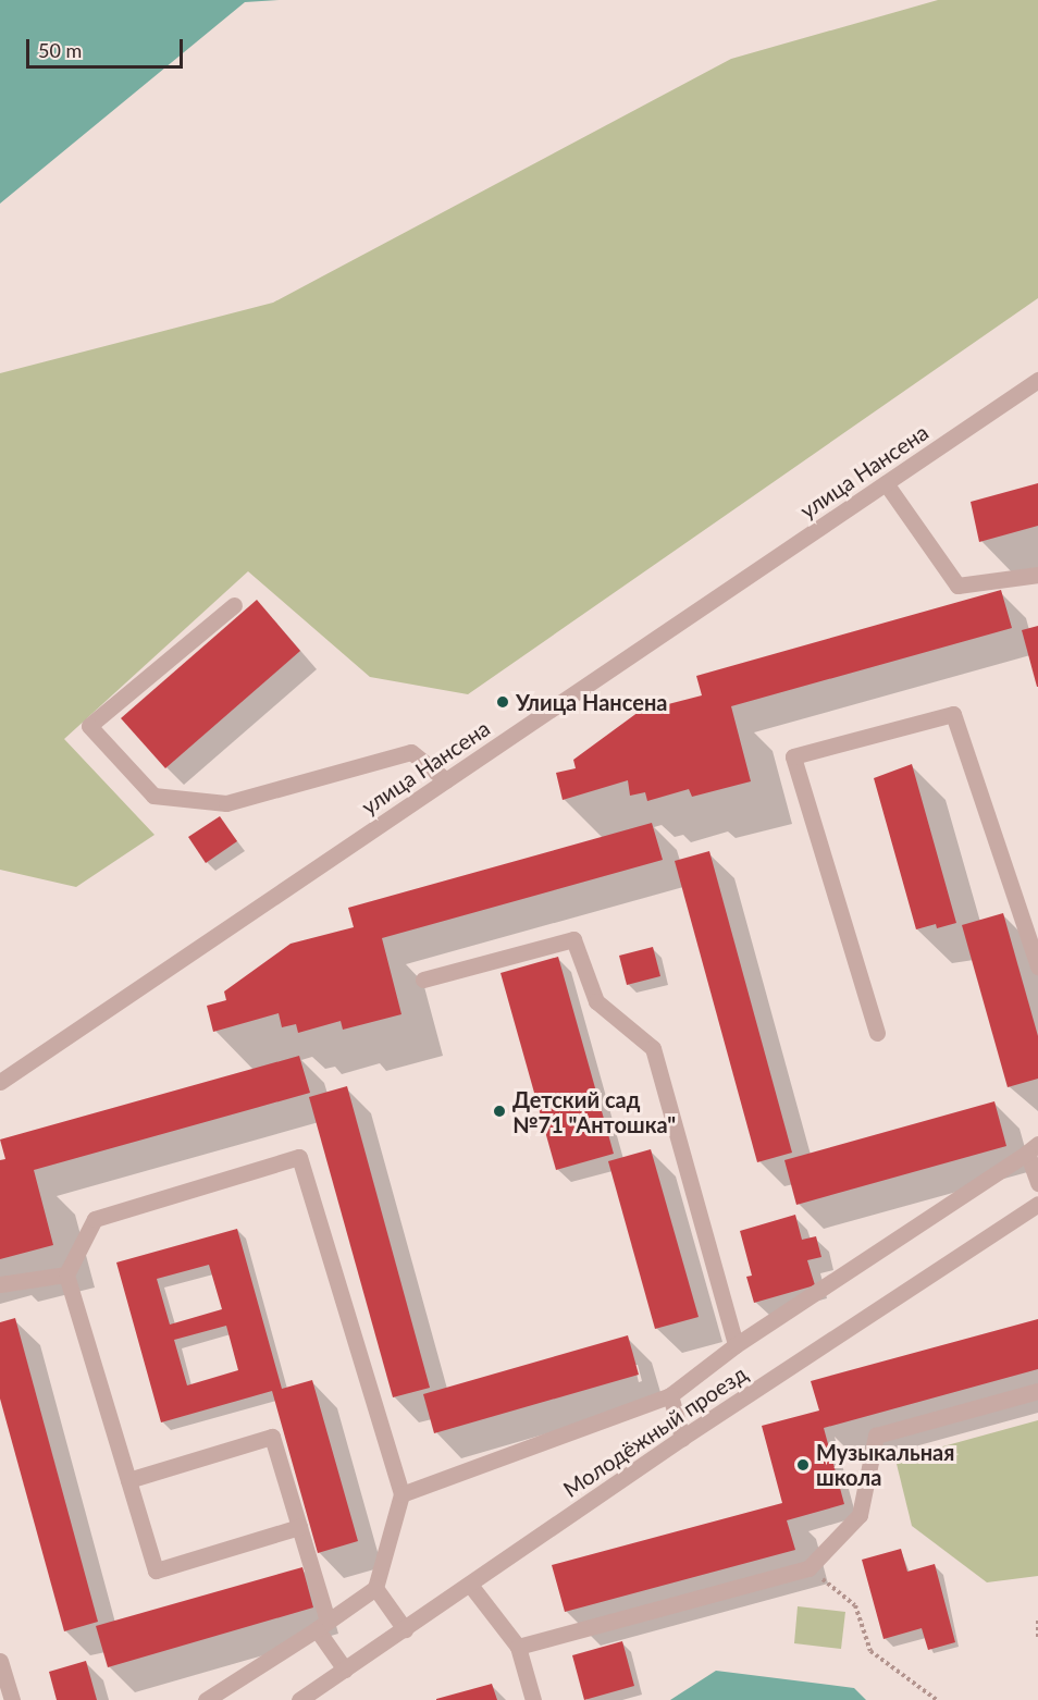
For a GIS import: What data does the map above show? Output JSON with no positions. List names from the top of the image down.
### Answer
{
  "streets": {
    "street": ["улица Нансена", "Молодёжный проезд"]
  },
  "places": ["Улица Нансена", "Детский сад №71 \"Антошка\"", "Музыкальная школа"],
  "scale_bar": "50 m"
}
